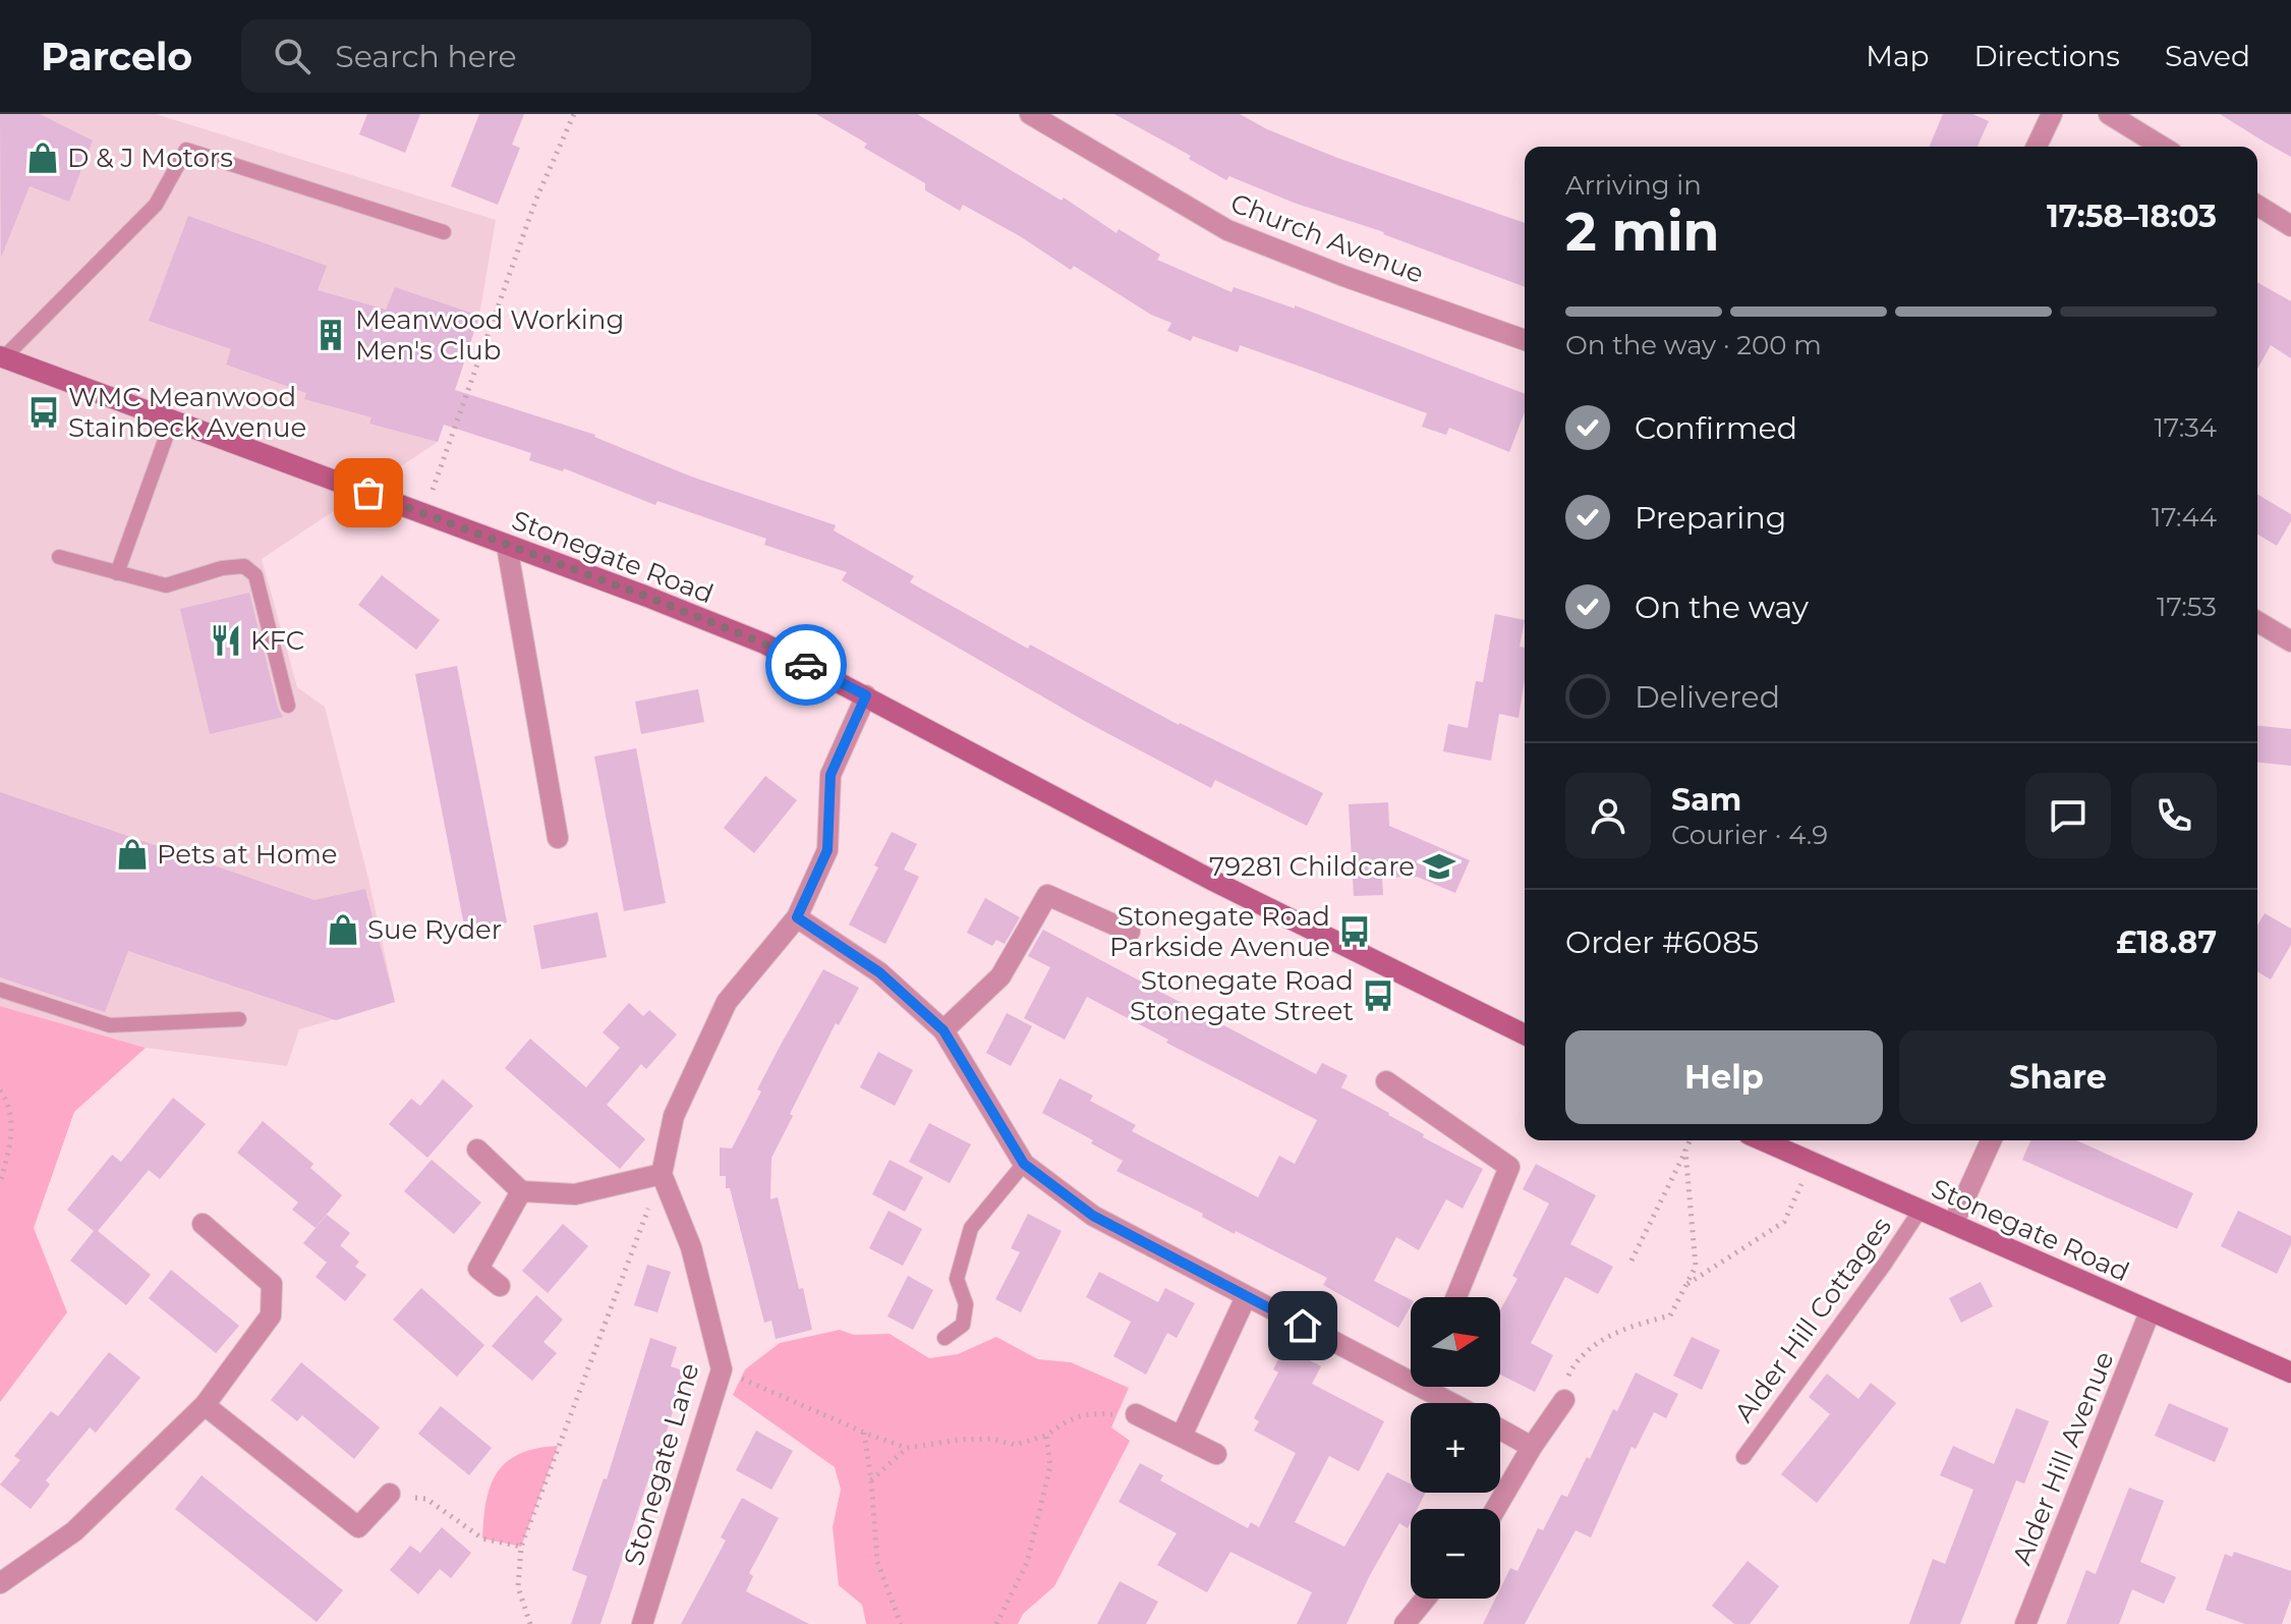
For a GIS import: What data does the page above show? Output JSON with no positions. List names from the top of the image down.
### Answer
{
  "streets": {
    "main road": ["Stonegate Road"],
    "street": ["Church Avenue", "Alder Hill Avenue", "Stonegate Lane"],
    "lane": ["Alder Hill Cottages"]
  },
  "crossings": [
    ["Stonegate Road", "Alder Hill Cottages"],
    ["Stonegate Road", "Alder Hill Avenue"]
  ],
  "places": {
    "shop": ["D & J Motors", "Pets at Home", "Sue Ryder"],
    "building": ["Meanwood Working Men's Club"],
    "bus stop": ["WMC Meanwood Stainbeck Avenue", "Stonegate Road Parkside Avenue", "Stonegate Road Stonegate Street"],
    "restaurant": ["KFC"],
    "school or university": ["79281 Childcare"]
  },
  "north": "right",
  "page": {
    "header": "Parcelo",
    "search": "Search here",
    "nav": ["Map", "Directions", "Saved"],
    "heading": ["2 min", "Arriving in", "17:58–18:03"],
    "panel": [
      "Sam",
      "Courier · 4.9",
      "Order #6085",
      "£18.87"
    ],
    "bar": "On the way · 200 m",
    "list": [
      ["Confirmed", "17:34"],
      ["Preparing", "17:44"],
      ["On the way", "17:53"],
      "Delivered"
    ],
    "buttons": ["Help", "Share"],
    "map_buttons": ["+", "−"]
  }
}
